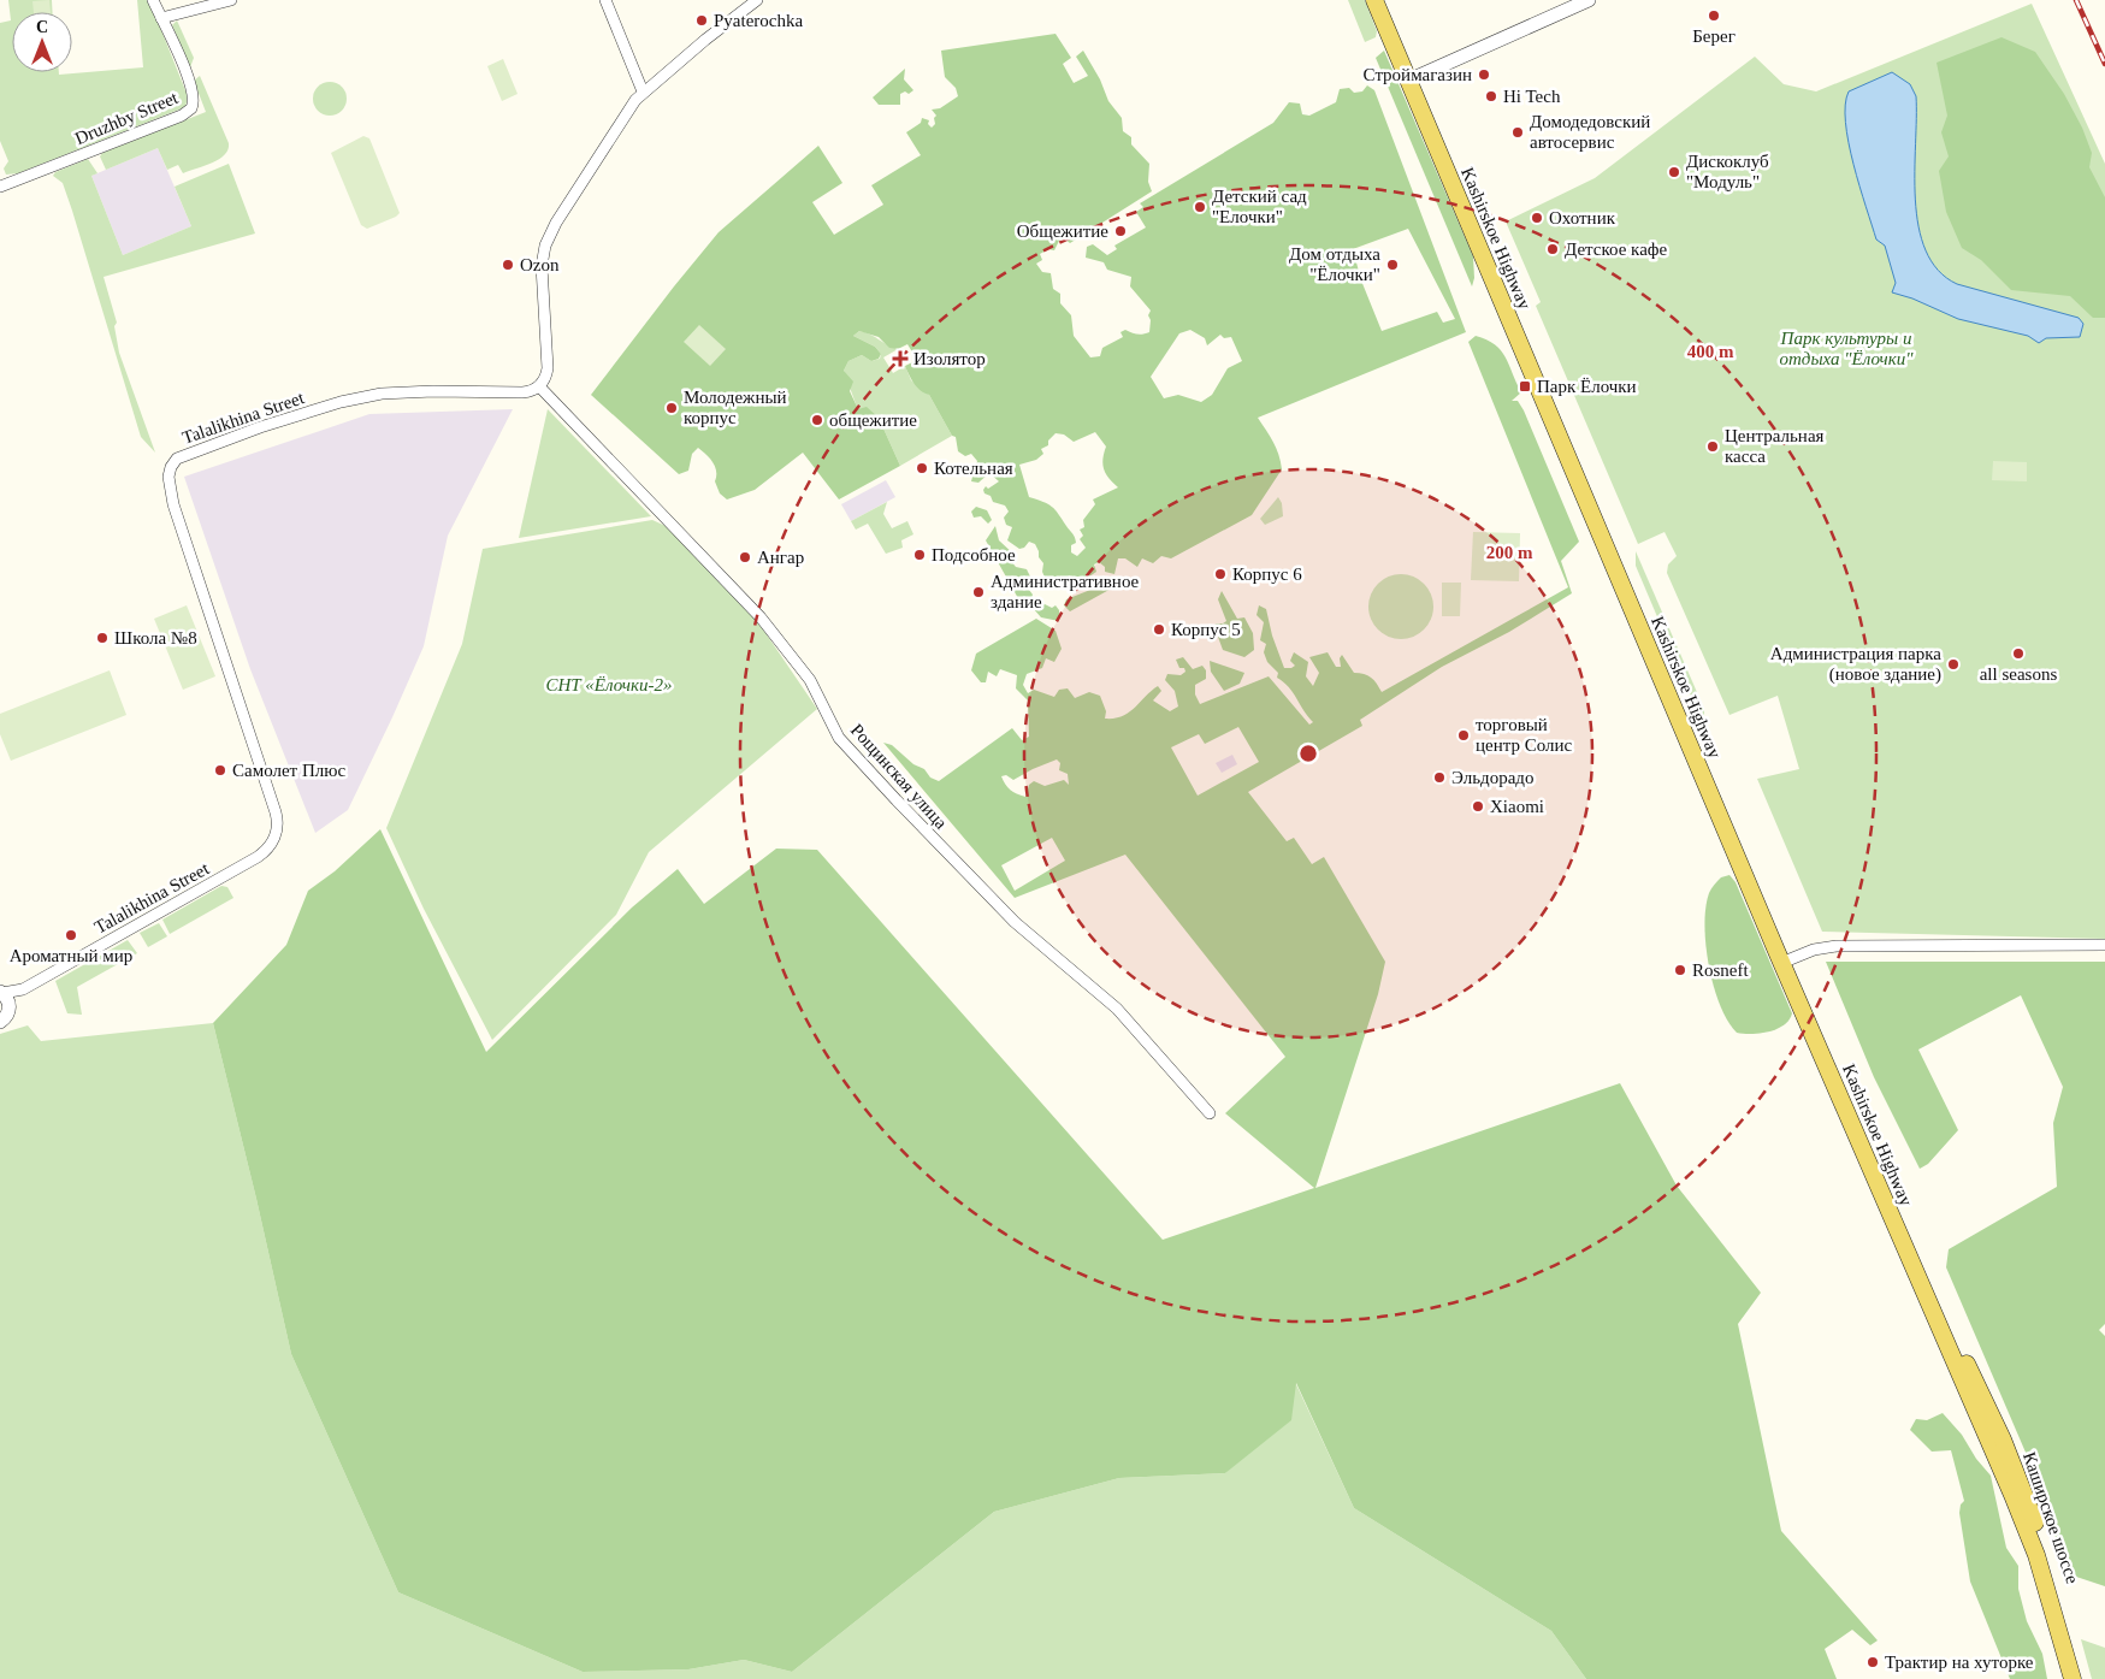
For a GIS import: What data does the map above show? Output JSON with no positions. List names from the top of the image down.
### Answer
{
  "streets": {
    "main road": ["Kashirskoe Highway", "Каширское шоссе"],
    "street": ["Druzhby Street", "Talalikhina Street", "Рощинская улица"]
  },
  "crossings": [
    ["Kashirskoe Highway", "Каширское шоссе"],
    ["Talalikhina Street", "Рощинская улица"]
  ],
  "parks": ["Парк культуры и отдыха \"Ёлочки\"", "СНТ «Ёлочки-2»"],
  "places": {
    "other": [
      "Берег",
      "Pyaterochka",
      "Строймагазин",
      "Hi Tech",
      "Домодедовский автосервис",
      "Дискоклуб \"Модуль\"",
      "Детский сад \"Елочки\"",
      "Охотник",
      "Общежитие",
      "Детское кафе",
      "Ozon",
      "Дом отдыха \"Ёлочки\"",
      "Молодежный корпус",
      "общежитие",
      "Центральная касса",
      "Котельная",
      "Подсобное",
      "Ангар",
      "Корпус 6",
      "Административное здание",
      "Корпус 5",
      "Школа №8",
      "all seasons",
      "Администрация парка (новое здание)",
      "торговый центр Солис",
      "Самолет Плюс",
      "Эльдорадо",
      "Xiaomi",
      "Ароматный мир",
      "Rosneft",
      "Трактир на хуторке"
    ],
    "health": ["Изолятор"],
    "transit": ["Парк Ёлочки"]
  },
  "north": "top",
  "rings": ["400 m", "200 m"]
}
